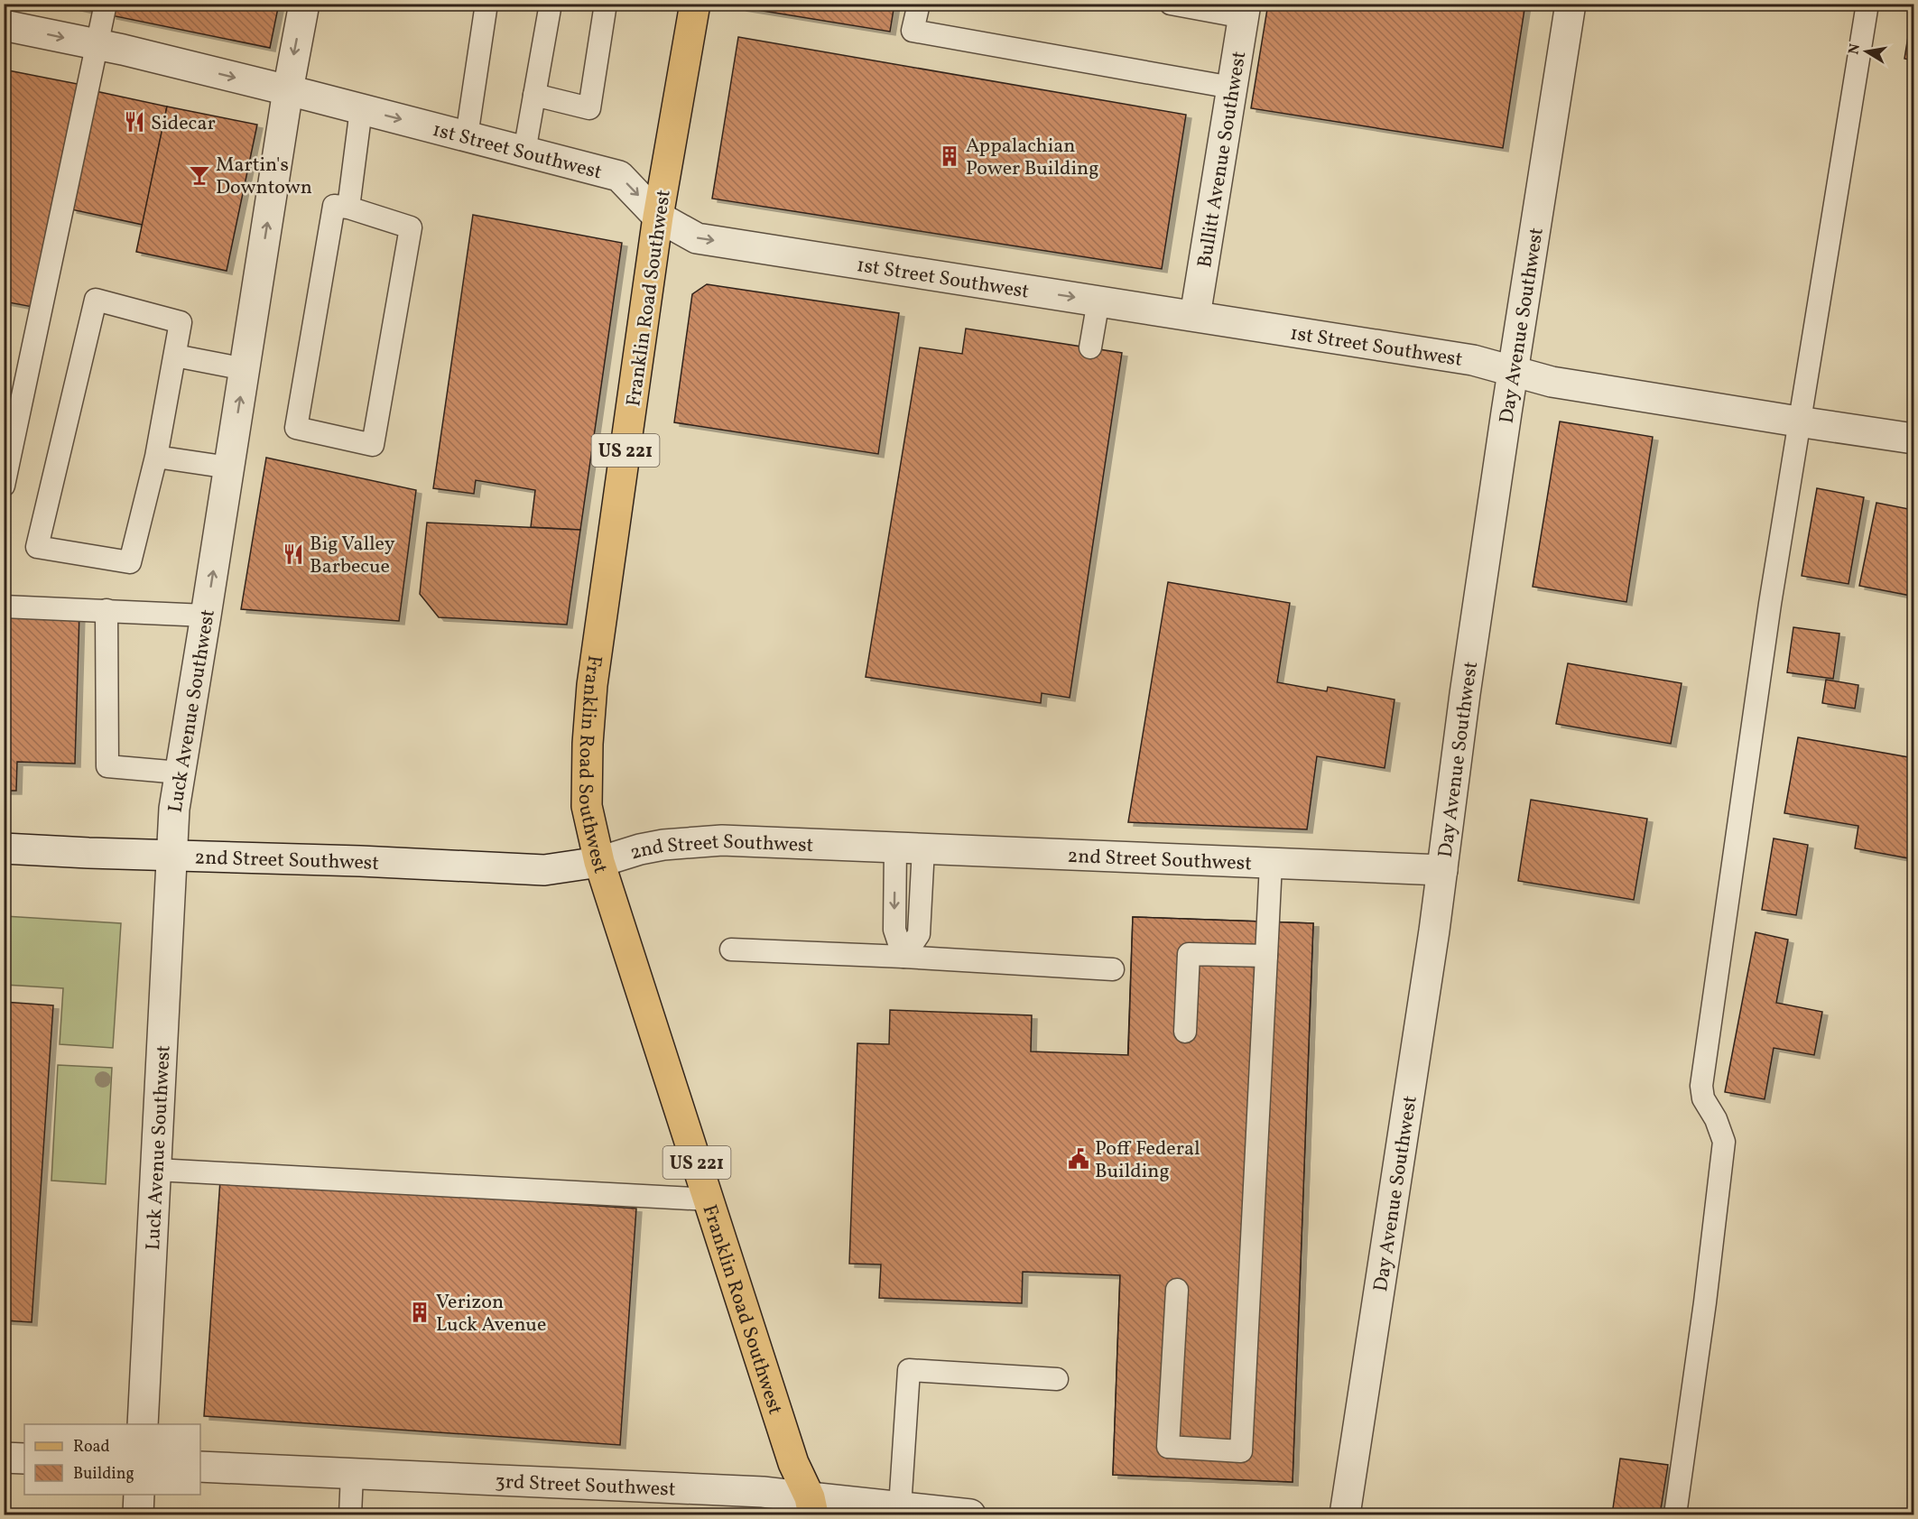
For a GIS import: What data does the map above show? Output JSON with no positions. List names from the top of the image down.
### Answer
{
  "streets": {
    "main road": ["Franklin Road Southwest", "US 221"],
    "street": [
      "1st Street Southwest",
      "Bullitt Avenue Southwest",
      "Day Avenue Southwest",
      "Luck Avenue Southwest",
      "2nd Street Southwest",
      "3rd Street Southwest"
    ]
  },
  "crossings": [
    ["1st Street Southwest", "Bullitt Avenue Southwest"],
    ["1st Street Southwest", "Franklin Road Southwest"],
    ["1st Street Southwest", "Day Avenue Southwest"],
    ["1st Street Southwest", "Luck Avenue Southwest"],
    ["Franklin Road Southwest", "2nd Street Southwest"],
    ["Franklin Road Southwest", "3rd Street Southwest"],
    ["Day Avenue Southwest", "2nd Street Southwest"],
    ["Luck Avenue Southwest", "2nd Street Southwest"]
  ],
  "one_way": ["1st Street Southwest"],
  "places": {
    "restaurant": ["Sidecar", "Big Valley Barbecue"],
    "building": ["Appalachian Power Building", "Verizon Luck Avenue"],
    "bar": ["Martin's Downtown"],
    "public building": ["Poff Federal Building"]
  },
  "legend": ["Road", "Building"],
  "north": "left"
}
